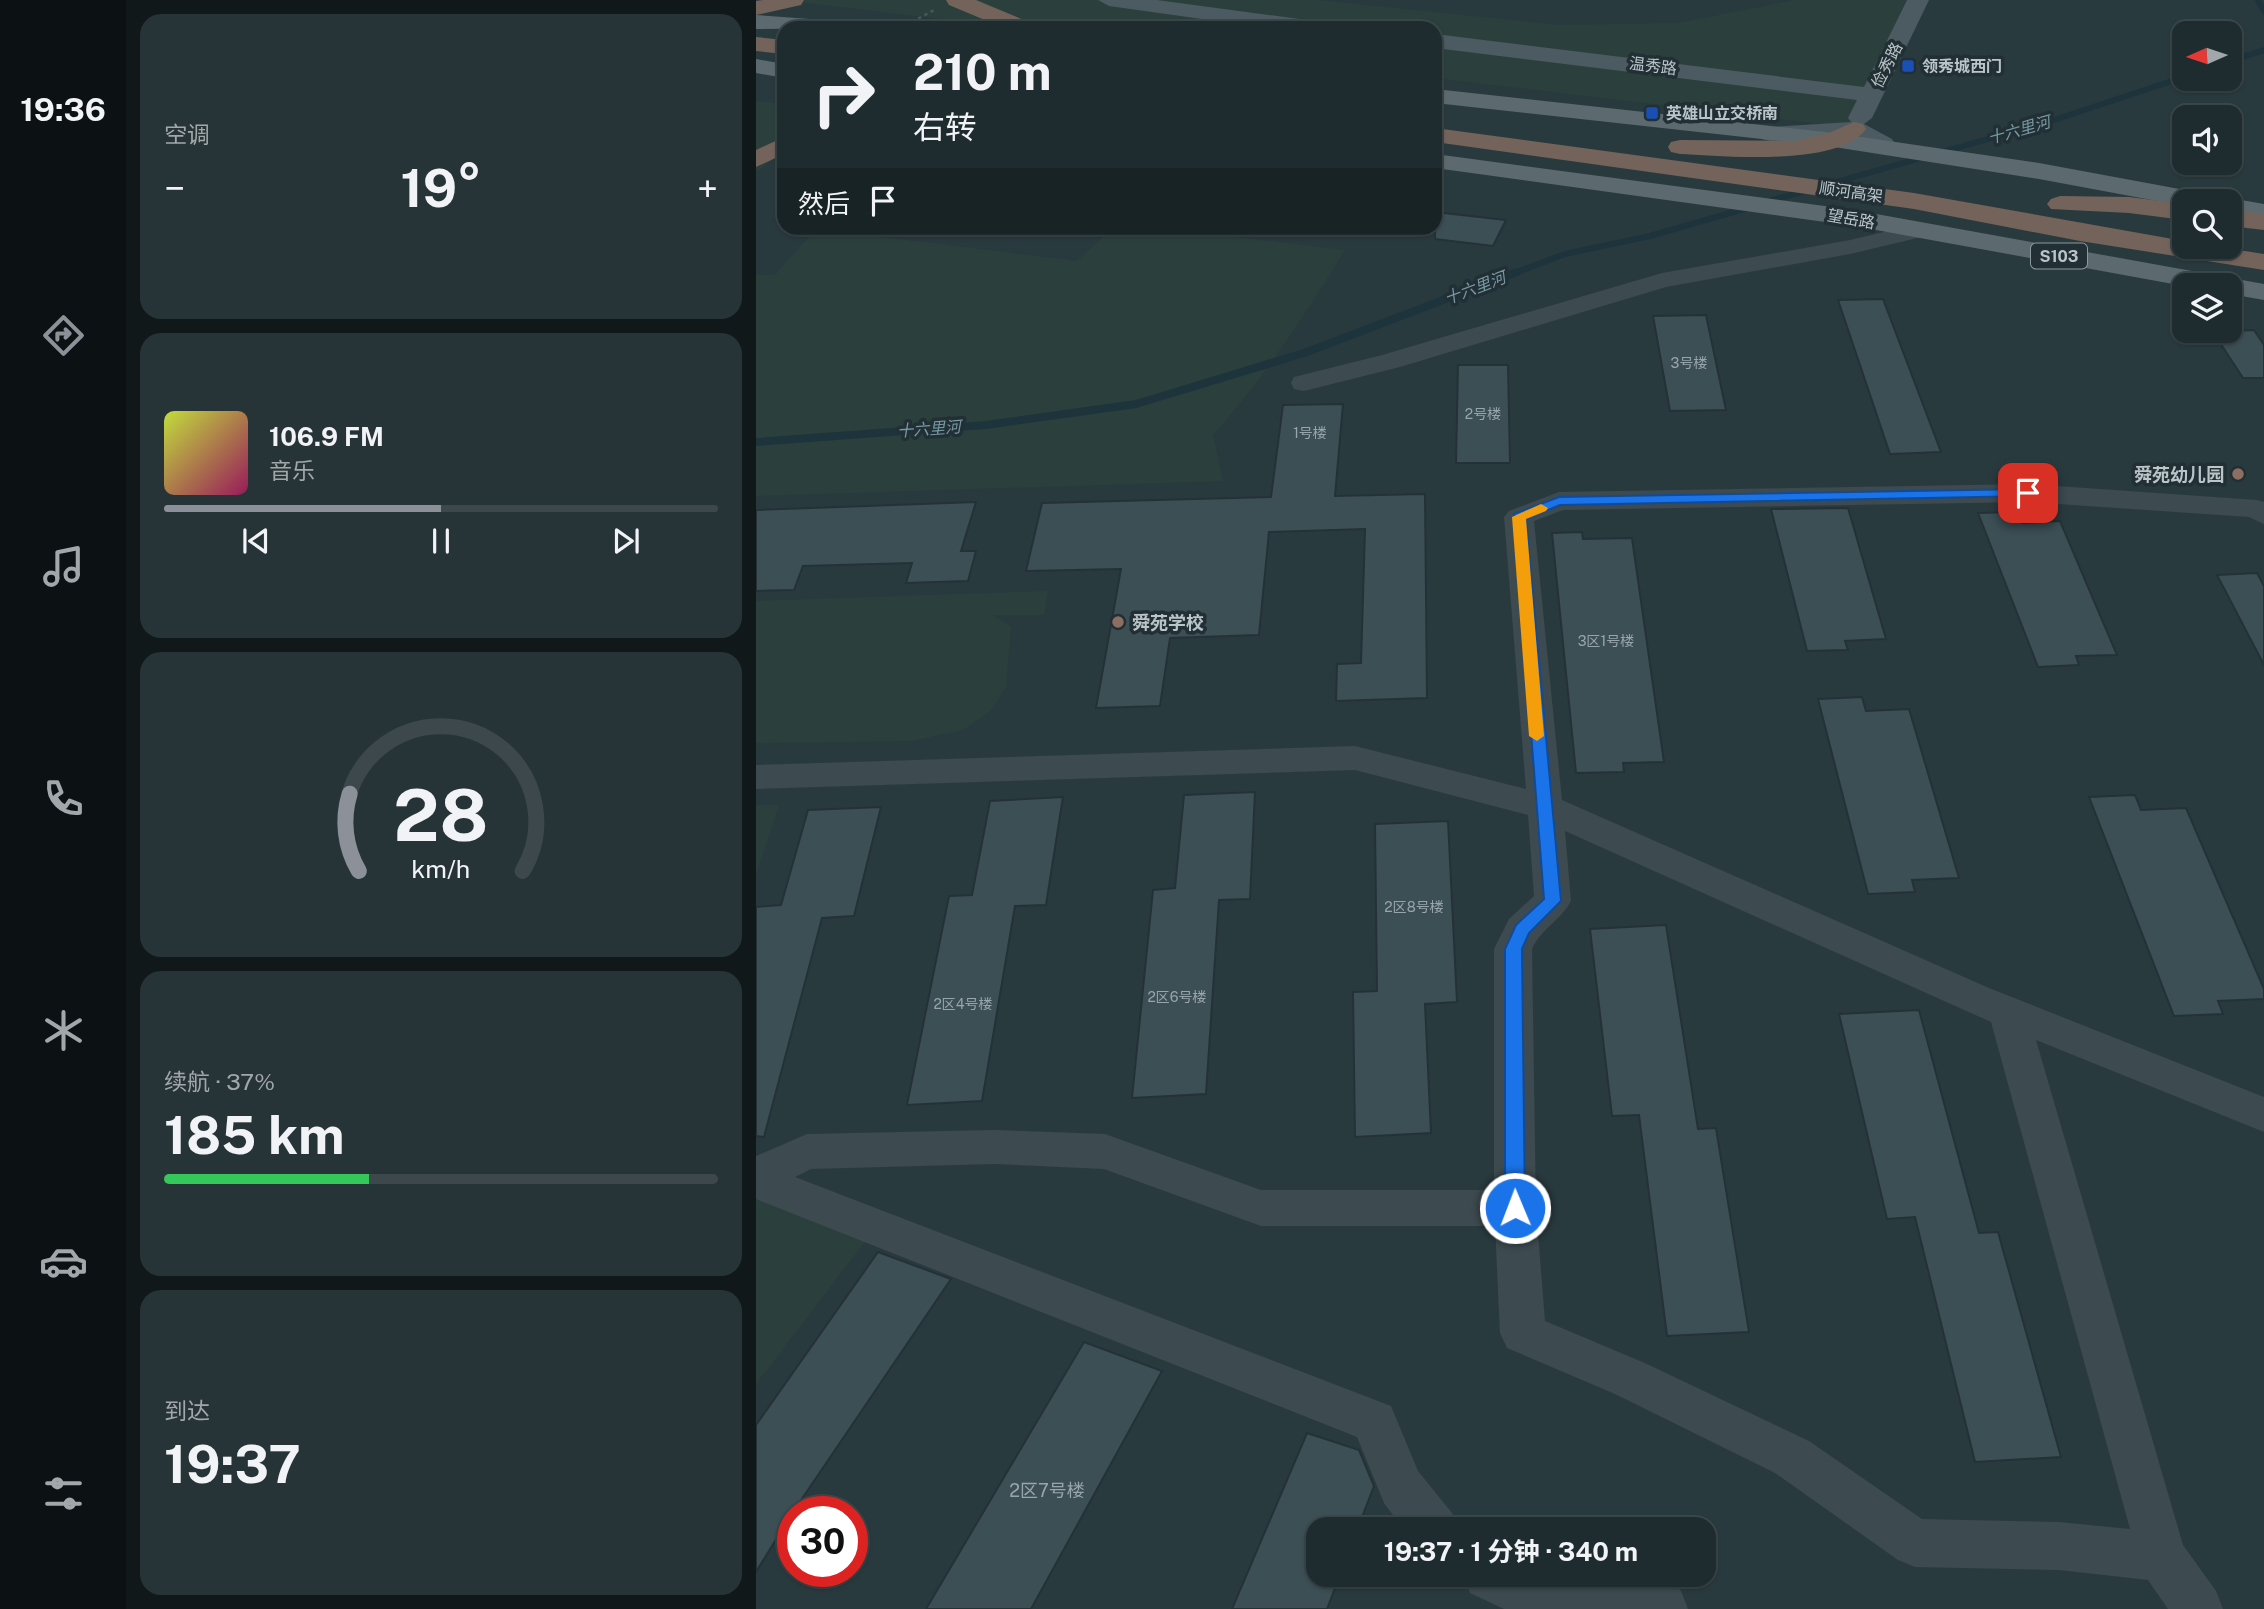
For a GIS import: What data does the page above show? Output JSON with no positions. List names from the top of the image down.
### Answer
{
  "streets": {
    "highway": ["顺河高架"],
    "main road": ["望岳路", "S103"],
    "street": ["俭秀路", "温秀路"]
  },
  "crossings": [
    ["俭秀路", "温秀路"]
  ],
  "water": ["十六里河"],
  "places": {
    "transit": ["领秀城西门", "英雄山立交桥南"],
    "other": ["舜苑幼儿园", "舜苑学校"]
  },
  "house_numbers": [
    "3号楼",
    "2号楼",
    "1号楼",
    "3区1号楼",
    "2区8号楼",
    "2区6号楼",
    "2区4号楼",
    "2区7号楼"
  ],
  "north": "left",
  "page": {
    "tabs": "19:36",
    "tile": [
      "空调",
      ["续航 · 37%", "185 km"],
      ["到达", "19:37"]
    ],
    "turn": ["210 m", "右转"],
    "heat": ["−", "19°", "+"],
    "then": "然后",
    "song": ["106.9 FM", "音乐"],
    "limit": "30",
    "trip": "19:37 · 1 分钟 · 340 m",
    "gauge": ["28", "km/h"]
  }
}
